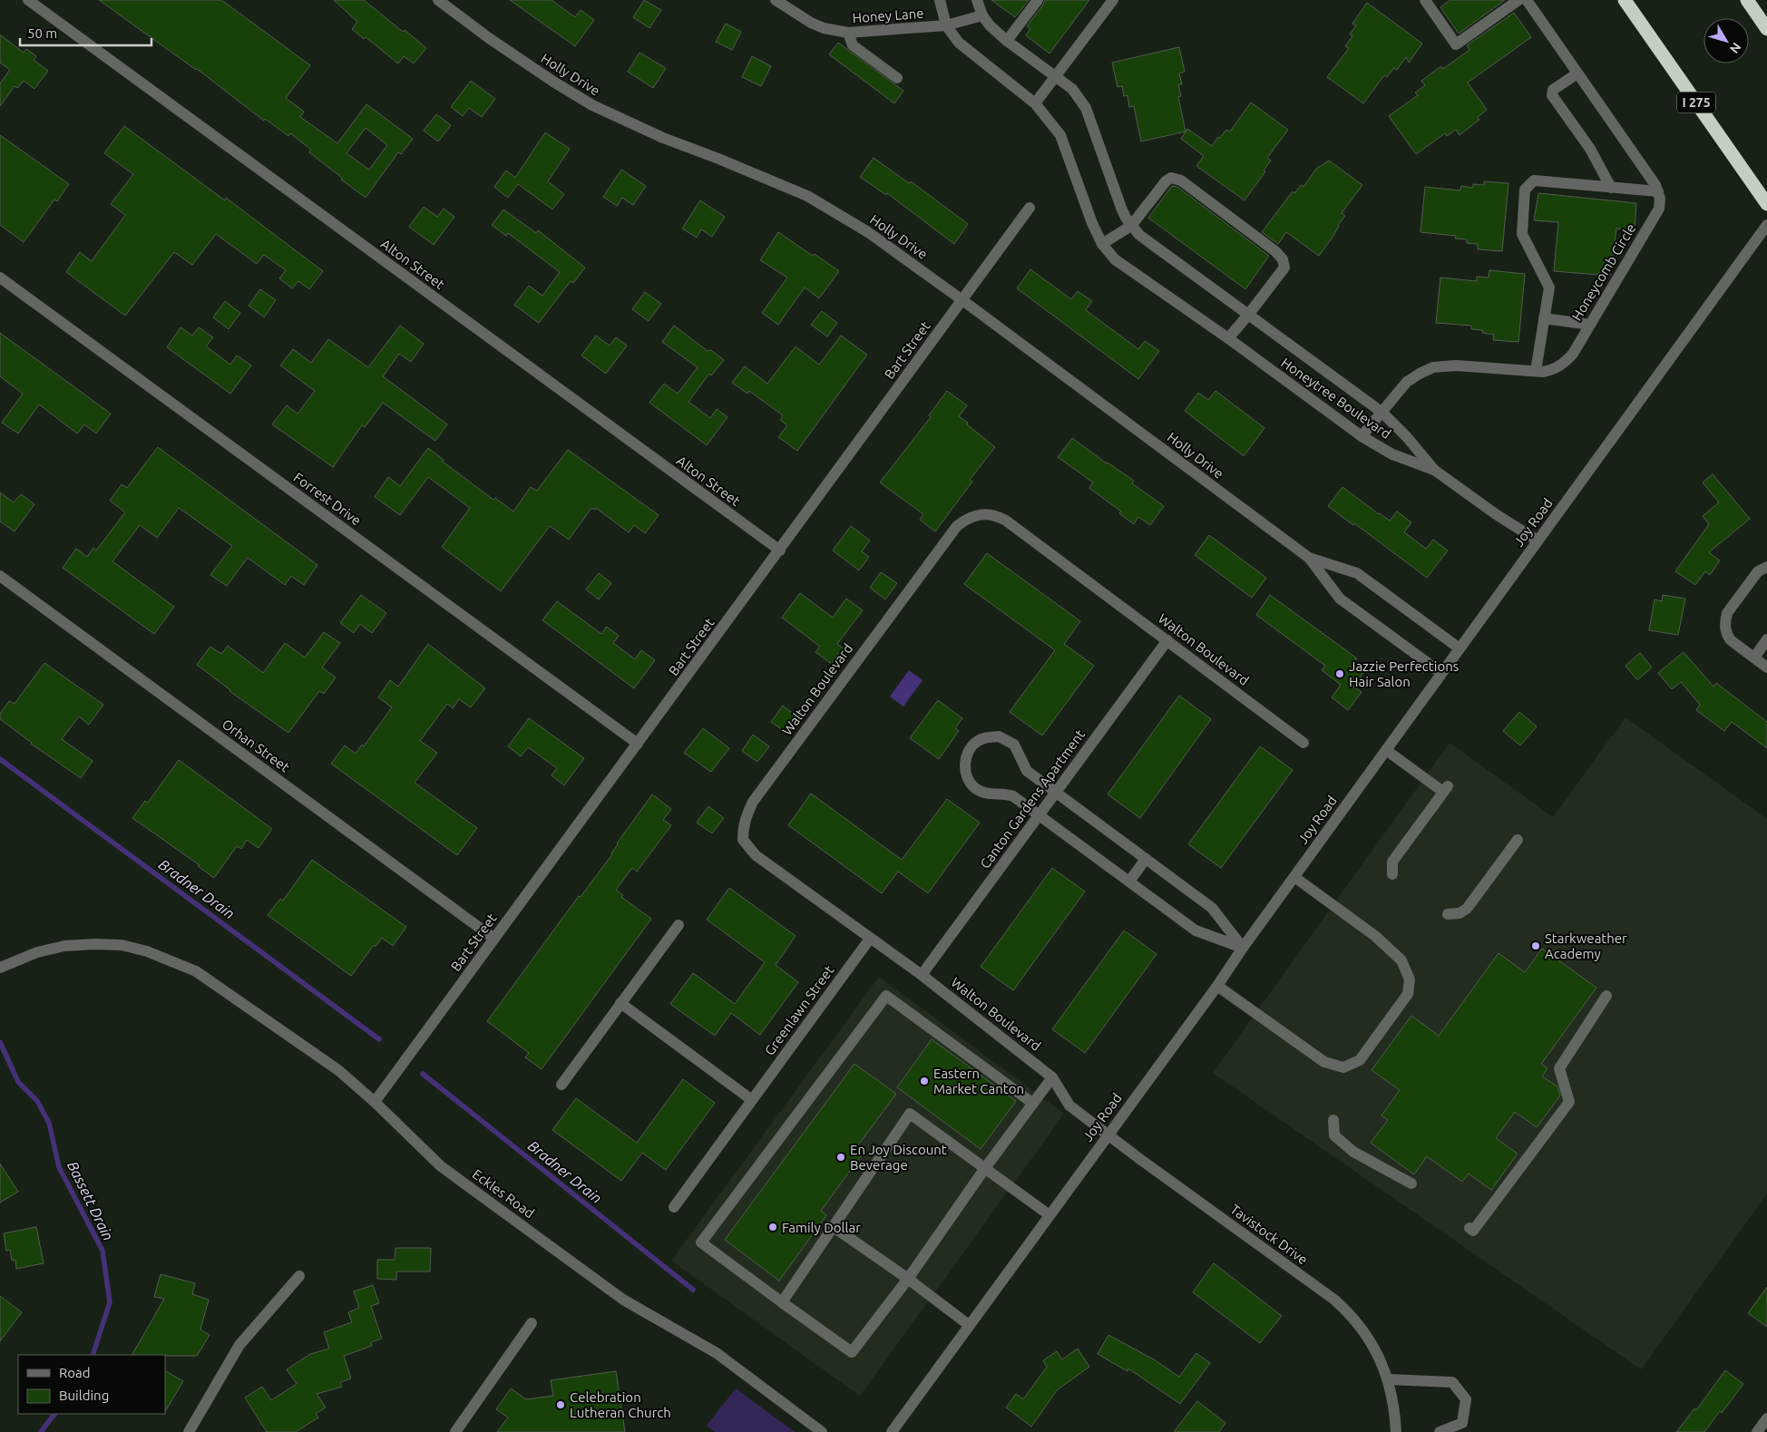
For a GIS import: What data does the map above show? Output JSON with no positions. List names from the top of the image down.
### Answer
{
  "streets": {
    "highway": ["I 275"],
    "street": [
      "Honey Lane",
      "Holly Drive",
      "Alton Street",
      "Honeycomb Circle",
      "Bart Street",
      "Honeytree Boulevard",
      "Forrest Drive",
      "Joy Road",
      "Walton Boulevard",
      "Orhan Street",
      "Canton Gardens Apartment",
      "Greenlawn Street",
      "Eckles Road",
      "Tavistock Drive"
    ]
  },
  "crossings": [
    ["Honey Lane", "Honeytree Boulevard"],
    ["Holly Drive", "Bart Street"],
    ["Holly Drive", "Joy Road"],
    ["Alton Street", "Bart Street"],
    ["Honeycomb Circle", "Honeytree Boulevard"],
    ["Bart Street", "Forrest Drive"],
    ["Bart Street", "Orhan Street"],
    ["Bart Street", "Eckles Road"],
    ["Honeytree Boulevard", "Joy Road"],
    ["Joy Road", "Walton Boulevard"],
    ["Joy Road", "Tavistock Drive"],
    ["Walton Boulevard", "Canton Gardens Apartment"],
    ["Walton Boulevard", "Greenlawn Street"],
    ["Walton Boulevard", "Tavistock Drive"]
  ],
  "water": ["Bradner Drain", "Bassett Drain"],
  "places": [
    "Jazzie Perfections Hair Salon",
    "Starkweather Academy",
    "Eastern Market Canton",
    "En Joy Discount Beverage",
    "Family Dollar",
    "Celebration Lutheran Church"
  ],
  "legend": ["Road", "Building"],
  "scale_bar": "50 m",
  "north": "bottom right"
}
